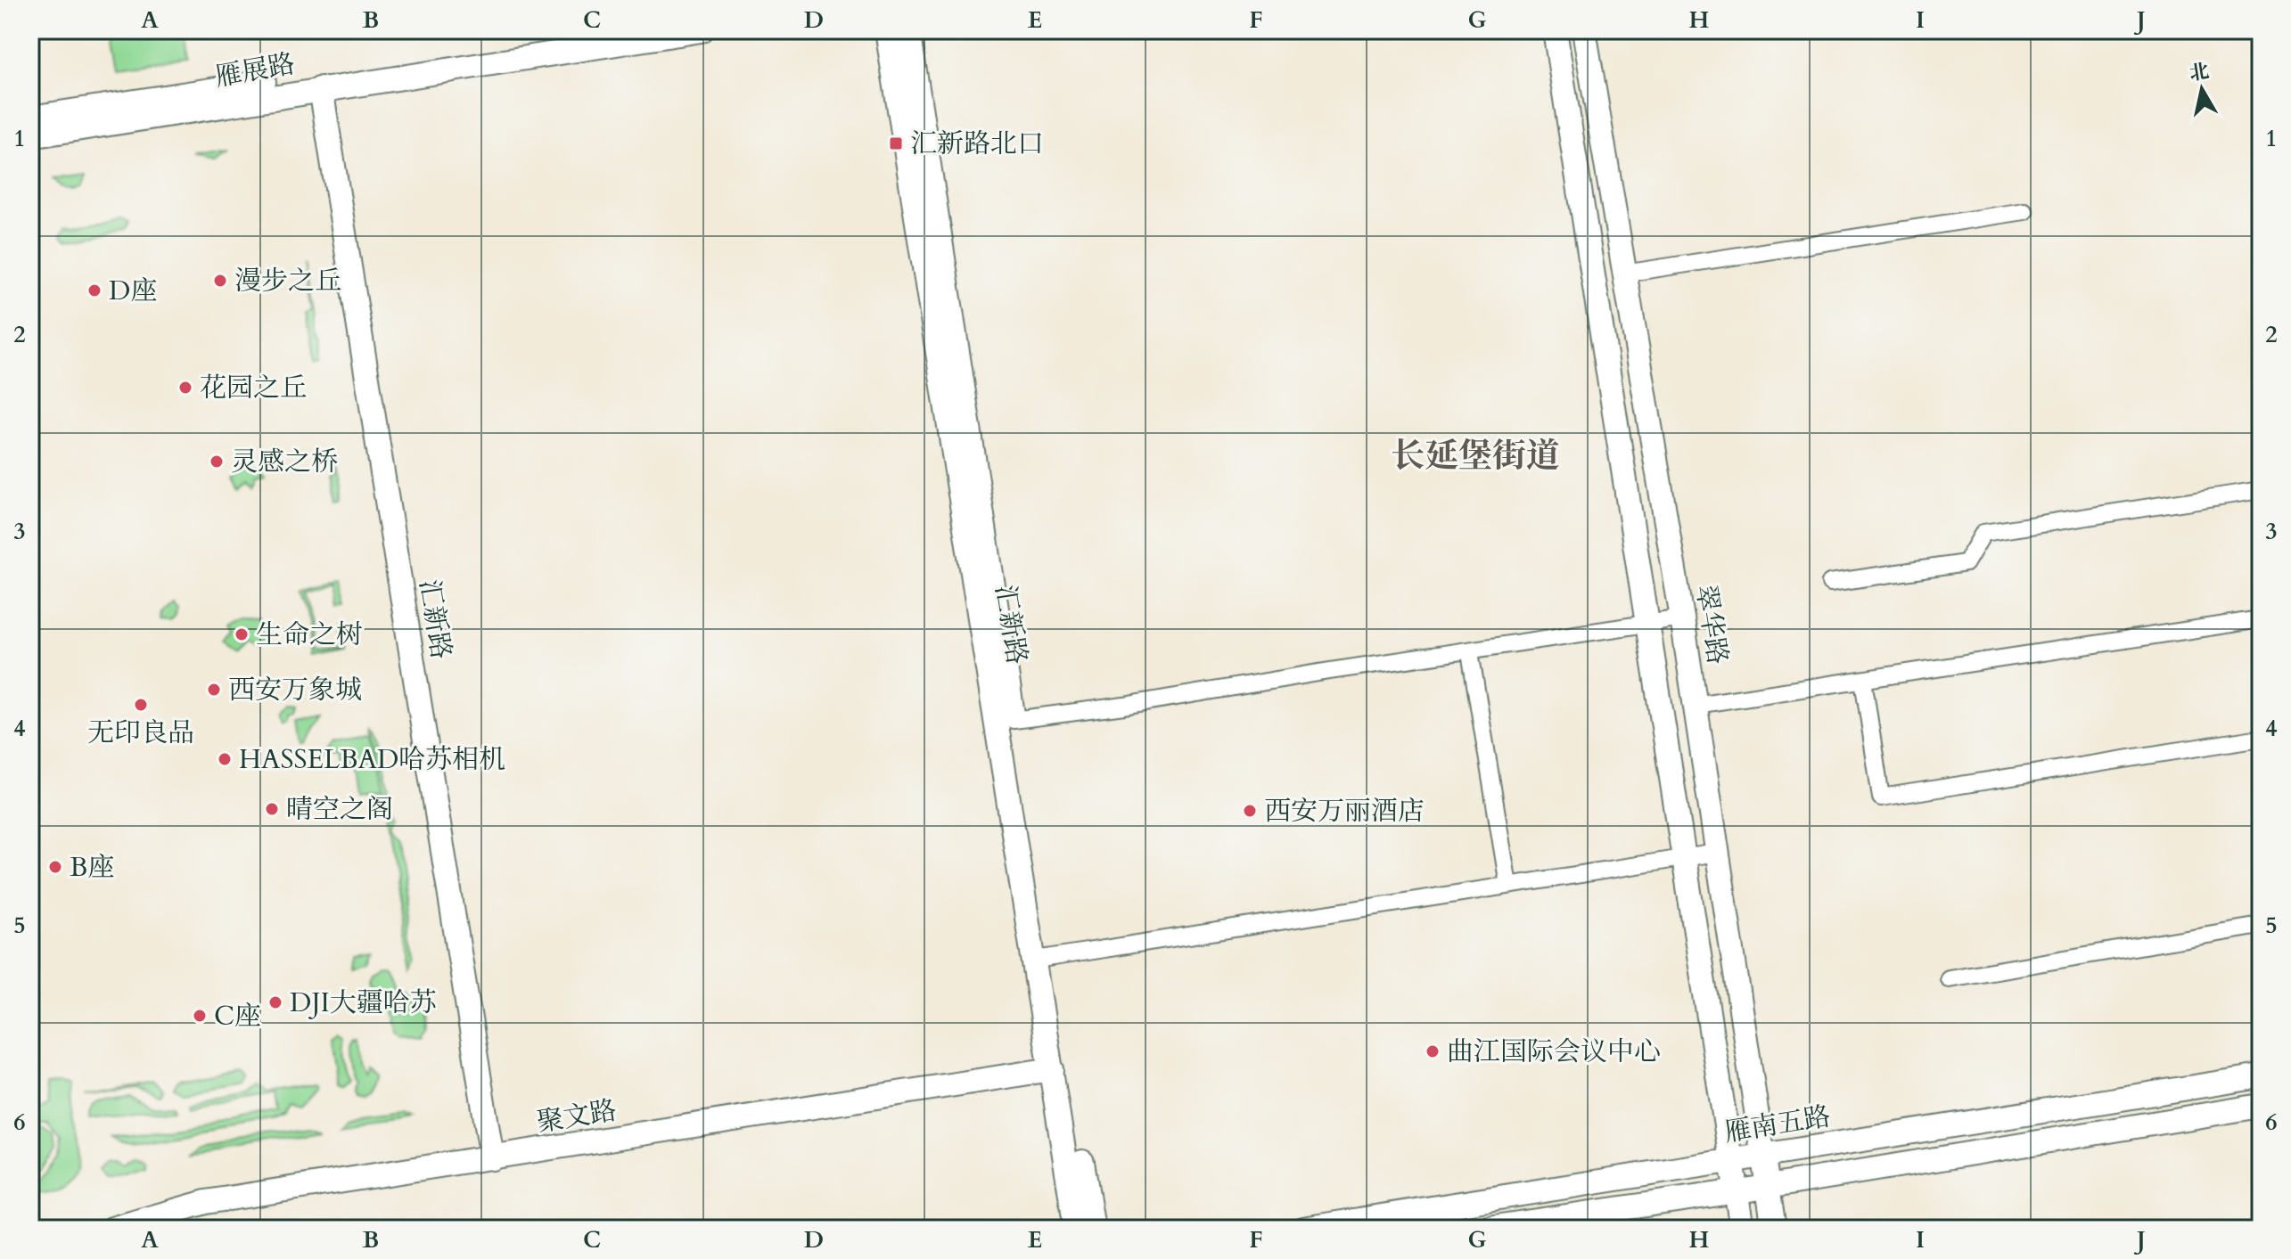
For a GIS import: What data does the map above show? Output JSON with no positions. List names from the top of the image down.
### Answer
{
  "streets": {
    "street": [
      "雁展路",
      "汇新路",
      "翠华路",
      "聚文路",
      "雁南五路"
    ]
  },
  "crossings": [
    ["雁展路", "汇新路"],
    ["汇新路", "聚文路"],
    ["翠华路", "雁南五路"]
  ],
  "districts": ["长延堡街道"],
  "places": {
    "transit": ["汇新路北口"],
    "other": [
      "漫步之丘",
      "D座",
      "花园之丘",
      "灵感之桥",
      "生命之树",
      "西安万象城",
      "无印良品",
      "HASSELBAD哈苏相机",
      "晴空之阁",
      "西安万丽酒店",
      "B座",
      "DJI大疆哈苏",
      "C座",
      "曲江国际会议中心"
    ]
  },
  "north": "top",
  "grid": {
    "columns": [
      "A",
      "B",
      "C",
      "D",
      "E",
      "F",
      "G",
      "H",
      "I",
      "J"
    ],
    "rows": [
      "1",
      "2",
      "3",
      "4",
      "5",
      "6"
    ]
  }
}
